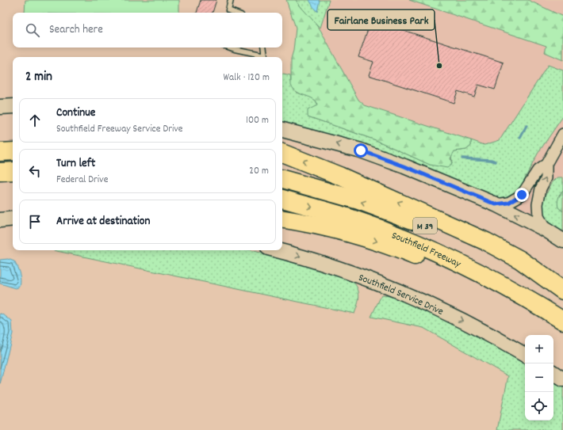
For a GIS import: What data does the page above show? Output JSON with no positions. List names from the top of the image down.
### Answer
{
  "streets": {
    "highway": ["M 39", "Southfield Freeway"],
    "main road": ["Southfield Service Drive"]
  },
  "places": ["Fairlane Business Park"],
  "page": {
    "search": "Search here",
    "heading": ["2 min", "Walk · 120 m"],
    "list": [
      ["Continue", "Southfield Freeway Service Drive", "100 m"],
      ["Turn left", "Federal Drive", "20 m"],
      "Arrive at destination"
    ],
    "map_buttons": ["+", "−"]
  }
}
